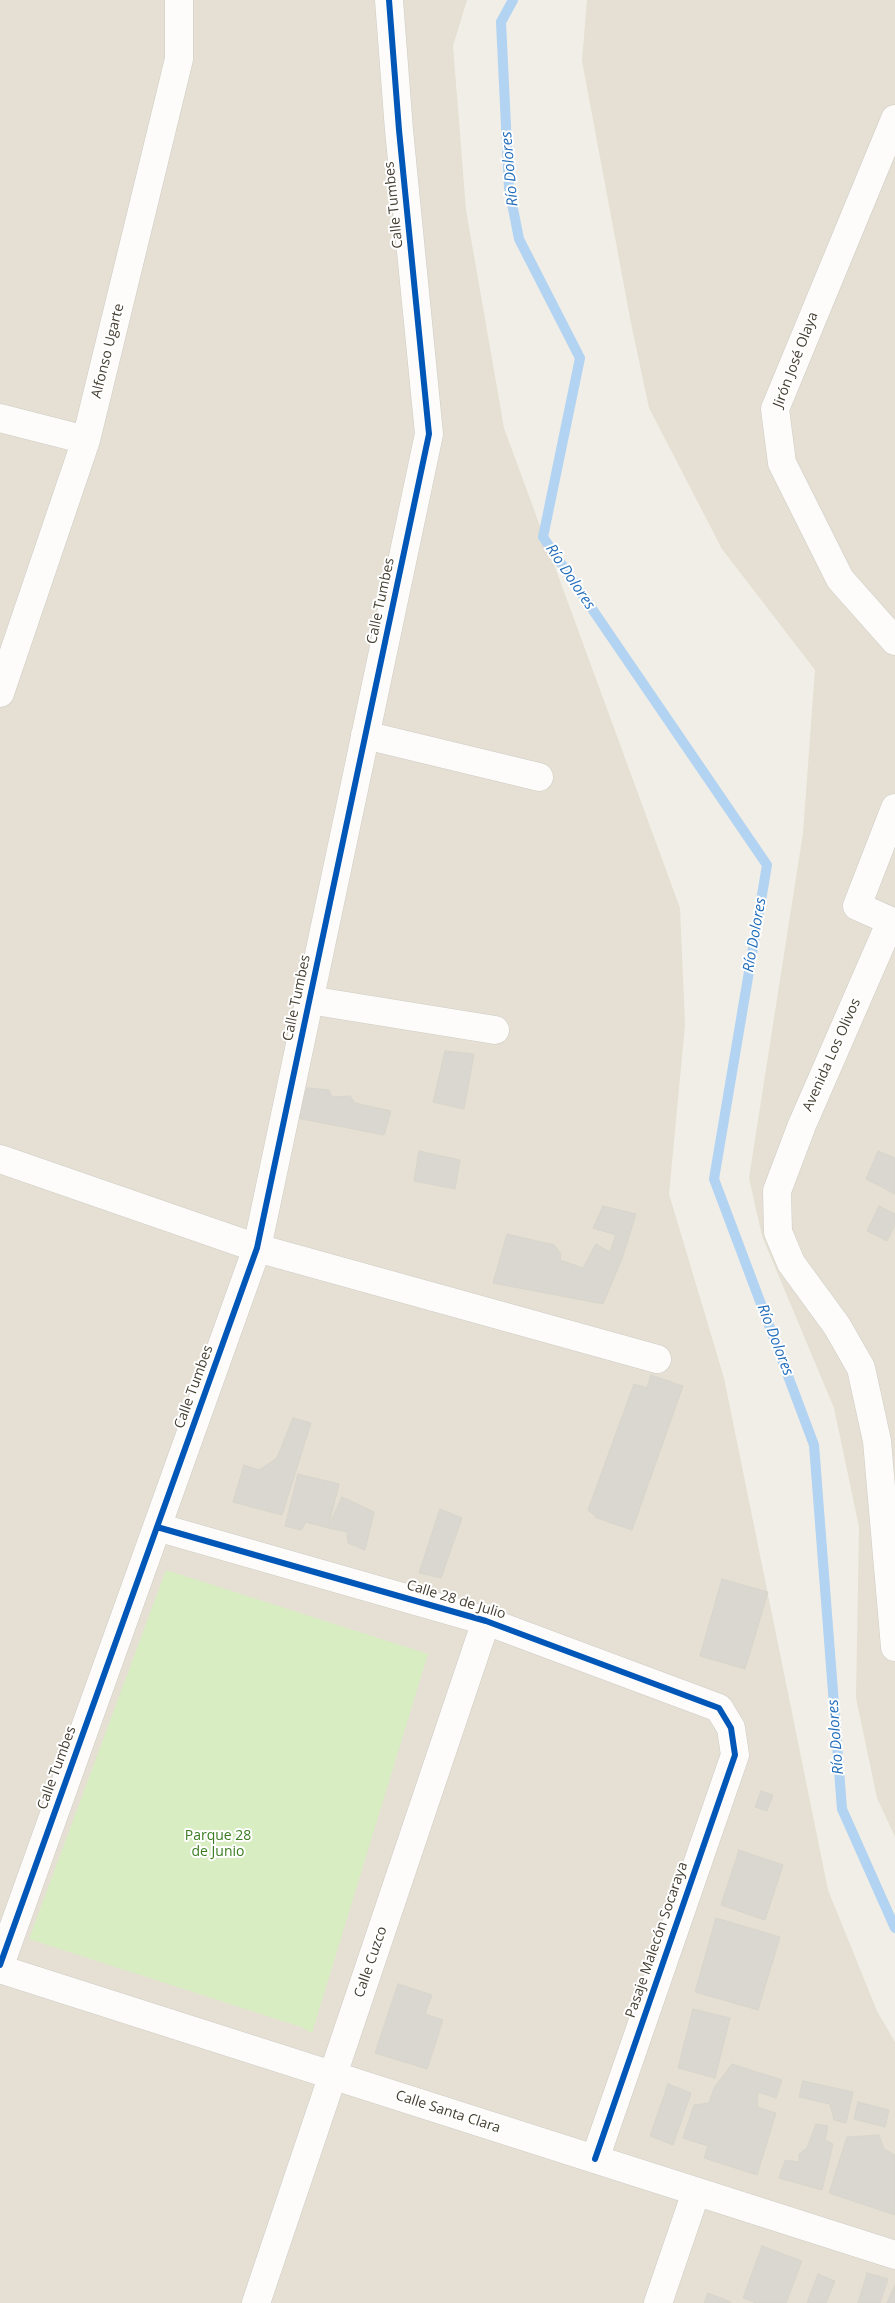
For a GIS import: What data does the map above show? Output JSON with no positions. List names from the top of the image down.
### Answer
{
  "streets": {
    "street": [
      "Calle Tumbes",
      "Alfonso Ugarte",
      "Jirón José Olaya",
      "Avenida Los Olivos",
      "Calle 28 de Julio",
      "Pasaje Malecón Socaraya",
      "Calle Cuzco",
      "Calle Santa Clara"
    ]
  },
  "crossings": [
    ["Calle Tumbes", "Calle 28 de Julio"],
    ["Calle 28 de Julio", "Pasaje Malecón Socaraya"],
    ["Calle 28 de Julio", "Calle Cuzco"],
    ["Pasaje Malecón Socaraya", "Calle Santa Clara"],
    ["Calle Cuzco", "Calle Santa Clara"]
  ],
  "water": ["Río Dolores"],
  "parks": ["Parque 28 de Junio"]
}
